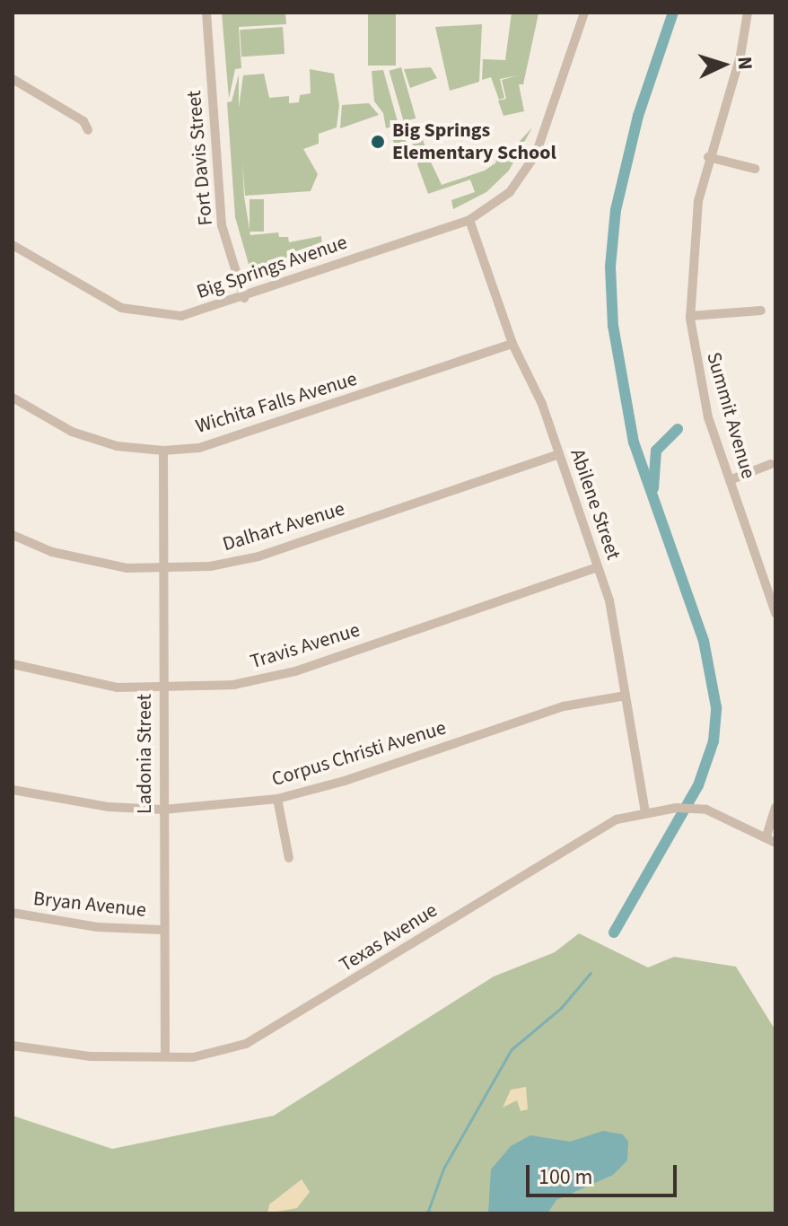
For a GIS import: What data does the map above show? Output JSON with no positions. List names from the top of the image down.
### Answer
{
  "streets": {
    "street": [
      "Fort Davis Street",
      "Big Springs Avenue",
      "Wichita Falls Avenue",
      "Summit Avenue",
      "Abilene Street",
      "Dalhart Avenue",
      "Travis Avenue",
      "Ladonia Street",
      "Corpus Christi Avenue",
      "Bryan Avenue",
      "Texas Avenue"
    ]
  },
  "crossings": [
    ["Fort Davis Street", "Big Springs Avenue"],
    ["Big Springs Avenue", "Abilene Street"],
    ["Wichita Falls Avenue", "Abilene Street"],
    ["Wichita Falls Avenue", "Ladonia Street"],
    ["Abilene Street", "Dalhart Avenue"],
    ["Abilene Street", "Travis Avenue"],
    ["Abilene Street", "Corpus Christi Avenue"],
    ["Abilene Street", "Texas Avenue"],
    ["Dalhart Avenue", "Ladonia Street"],
    ["Travis Avenue", "Ladonia Street"],
    ["Ladonia Street", "Corpus Christi Avenue"],
    ["Ladonia Street", "Bryan Avenue"],
    ["Ladonia Street", "Texas Avenue"]
  ],
  "places": ["Big Springs Elementary School"],
  "scale_bar": "100 m",
  "north": "right"
}
